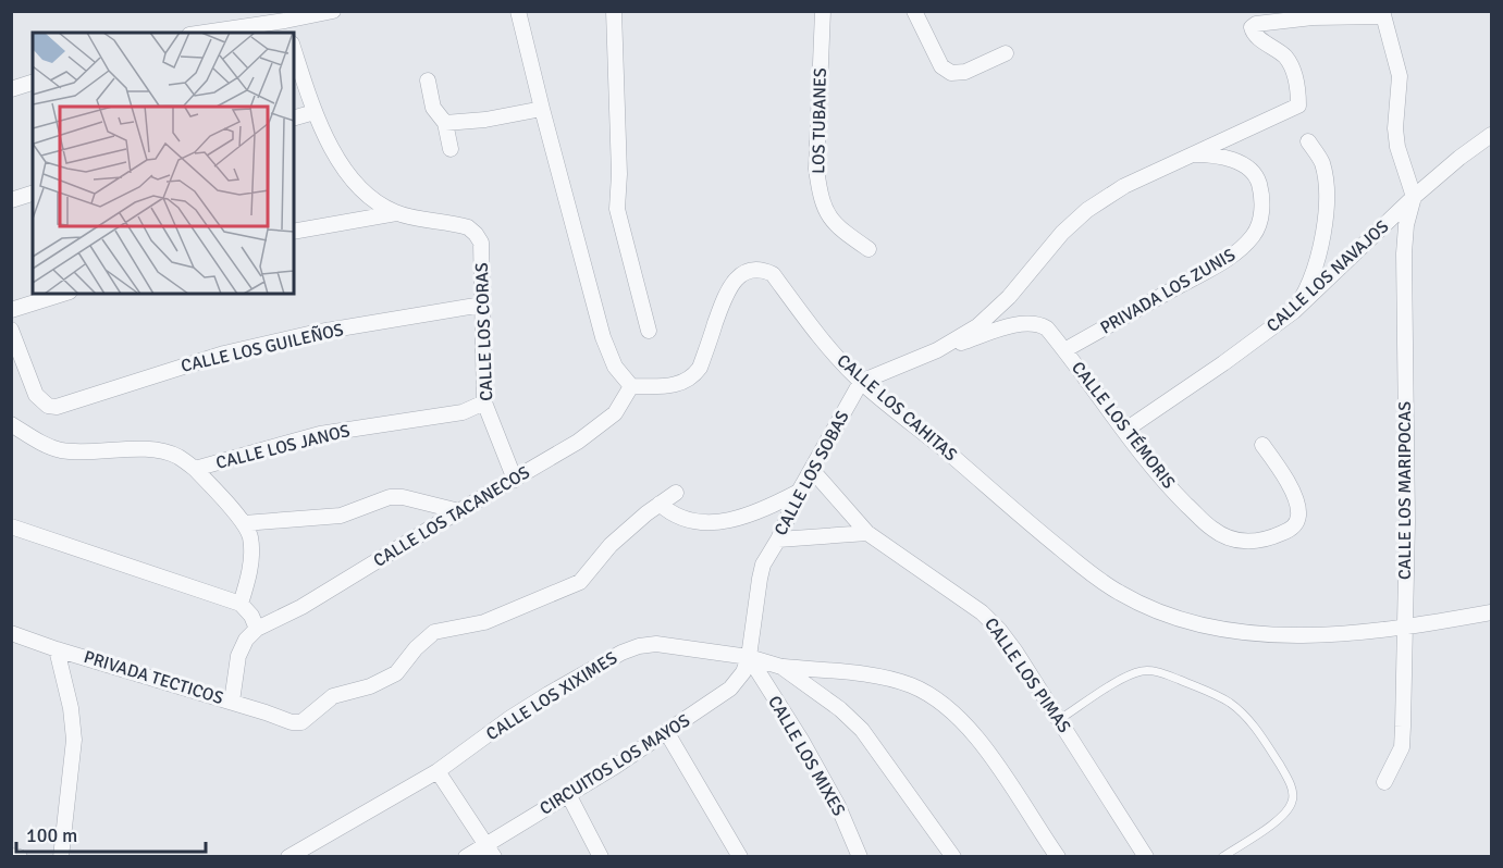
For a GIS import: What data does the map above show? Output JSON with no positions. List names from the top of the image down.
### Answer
{
  "streets": {
    "street": [
      "LOS TUBANES",
      "CALLE LOS NAVAJOS",
      "PRIVADA LOS ZUNIS",
      "CALLE LOS CORAS",
      "CALLE LOS GUILEÑOS",
      "CALLE LOS CAHITAS",
      "CALLE LOS TÉMORIS",
      "CALLE LOS JANOS",
      "CALLE LOS SOBAS",
      "CALLE LOS MARIPOCAS",
      "CALLE LOS TACANECOS",
      "CALLE LOS PIMAS",
      "PRIVADA TECTICOS",
      "CALLE LOS XIXIMES",
      "CALLE LOS MIXES",
      "CIRCUITOS LOS MAYOS"
    ]
  },
  "crossings": [
    ["CALLE LOS NAVAJOS", "CALLE LOS TÉMORIS"],
    ["CALLE LOS NAVAJOS", "CALLE LOS MARIPOCAS"],
    ["PRIVADA LOS ZUNIS", "CALLE LOS TÉMORIS"],
    ["CALLE LOS CORAS", "CALLE LOS GUILEÑOS"],
    ["CALLE LOS CORAS", "CALLE LOS JANOS"],
    ["CALLE LOS CORAS", "CALLE LOS TACANECOS"],
    ["CALLE LOS CAHITAS", "CALLE LOS SOBAS"],
    ["CALLE LOS CAHITAS", "CALLE LOS MARIPOCAS"],
    ["CALLE LOS CAHITAS", "CALLE LOS TACANECOS"],
    ["CALLE LOS SOBAS", "CALLE LOS PIMAS"],
    ["CALLE LOS SOBAS", "CALLE LOS XIXIMES"],
    ["CALLE LOS SOBAS", "CALLE LOS MIXES"],
    ["CALLE LOS SOBAS", "CIRCUITOS LOS MAYOS"],
    ["CALLE LOS TACANECOS", "PRIVADA TECTICOS"],
    ["CALLE LOS XIXIMES", "CALLE LOS MIXES"],
    ["CALLE LOS XIXIMES", "CIRCUITOS LOS MAYOS"],
    ["CALLE LOS MIXES", "CIRCUITOS LOS MAYOS"]
  ],
  "scale_bar": "100 m"
}
